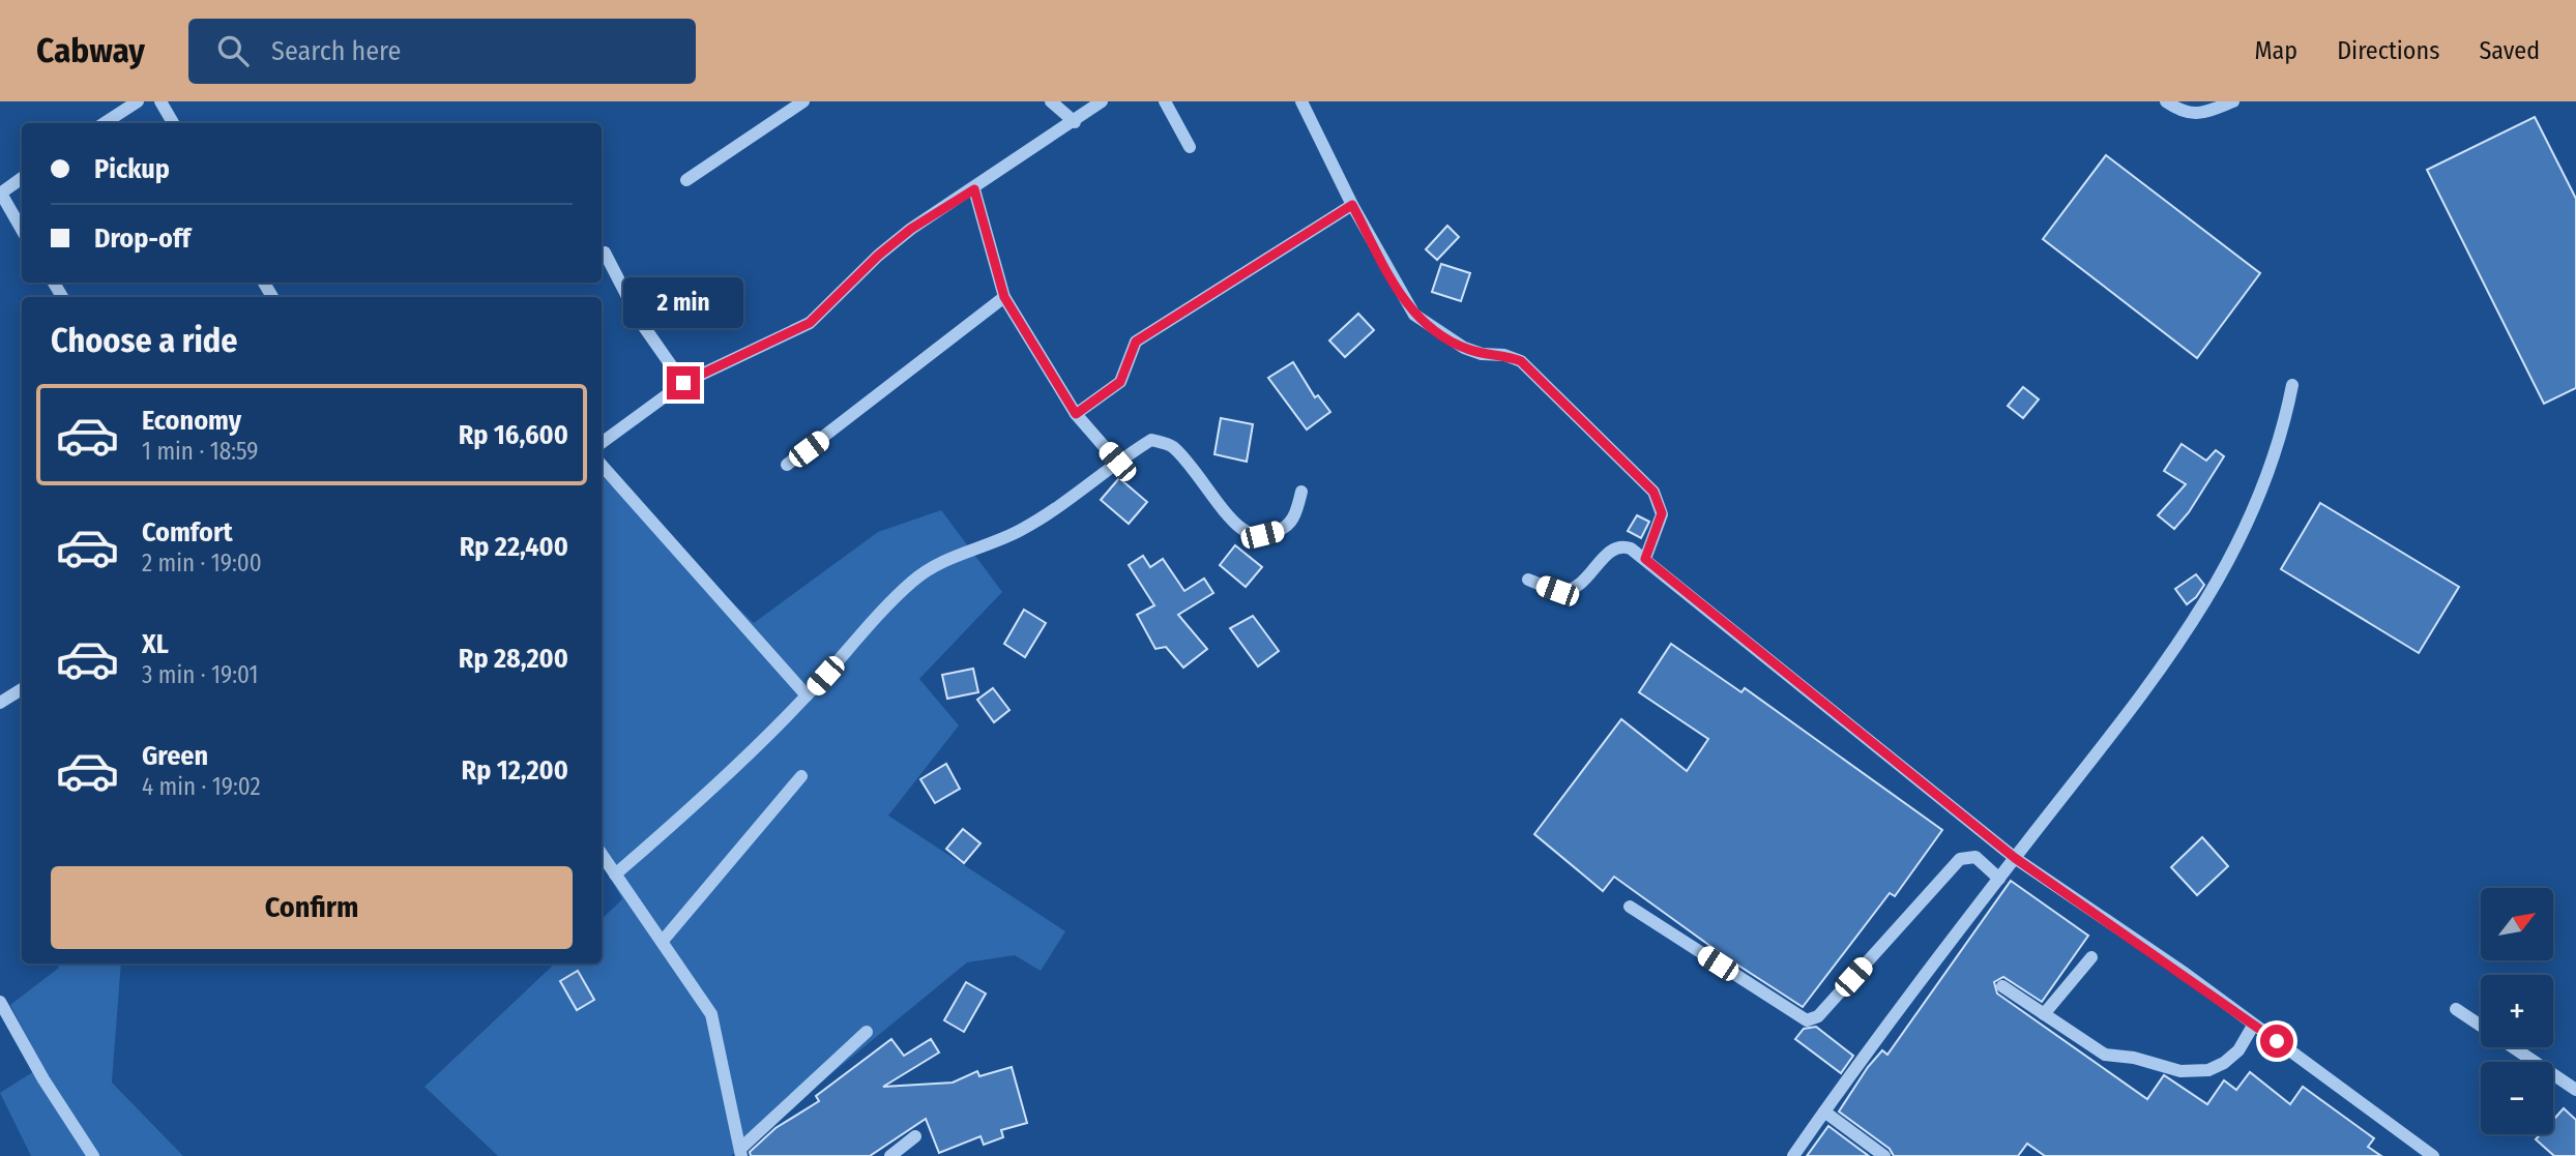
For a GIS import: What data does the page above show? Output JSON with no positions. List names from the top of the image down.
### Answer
{
  "north": "top right",
  "page": {
    "header": "Cabway",
    "search": "Search here",
    "nav": ["Map", "Directions", "Saved"],
    "banner": ["Pickup", "Drop-off"],
    "bubble": "2 min",
    "heading": "Choose a ride",
    "list": [
      {
        "name": "Economy",
        "note": "1 min · 18:59",
        "value": "Rp 16,600"
      },
      {
        "name": "Comfort",
        "note": "2 min · 19:00",
        "value": "Rp 22,400"
      },
      {
        "name": "XL",
        "note": "3 min · 19:01",
        "value": "Rp 28,200"
      },
      {
        "name": "Green",
        "note": "4 min · 19:02",
        "value": "Rp 12,200"
      }
    ],
    "buttons": "Confirm",
    "map_buttons": ["+", "−"]
  }
}
